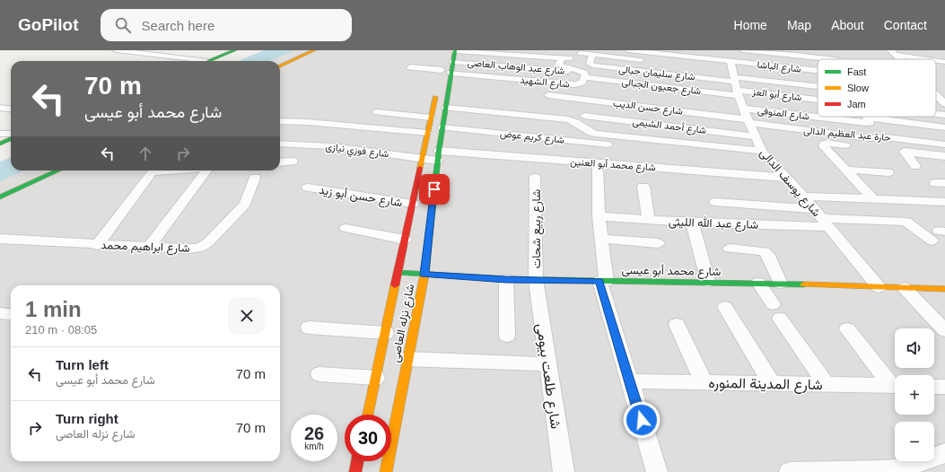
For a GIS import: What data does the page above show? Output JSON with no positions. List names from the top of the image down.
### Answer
{
  "streets": {
    "street": [
      "شارع عبد الوهاب العاصى",
      "شارع الباشا",
      "شارع سليمان جبالى",
      "شارع الشهيد",
      "شارع جعيون الجبالى",
      "شارع أبو العز",
      "شارع حسن الديب",
      "شارع المنوفى",
      "شارع أحمد الشيمى",
      "حارة عبد العظيم الدالى",
      "شارع كريم عوض",
      "شارع فوزي نيازى",
      "شارع محمد أبو العنين",
      "شارع يوسف الدالى",
      "شارع حسن أبو زيد",
      "شارع عبد الله الليثى",
      "شارع ربيع شحات",
      "شارع ابراهيم محمد",
      "شارع محمد أبو عيسى",
      "شارع نزله العاصى",
      "شارع طلعت بيومى",
      "شارع المدينة المنوره"
    ]
  },
  "crossings": [
    ["شارع عبد الوهاب العاصى", "شارع الشهيد"],
    ["شارع عبد الوهاب العاصى", "شارع جعيون الجبالى"],
    ["شارع عبد الوهاب العاصى", "شارع نزله العاصى"],
    ["شارع الباشا", "شارع سليمان جبالى"],
    ["شارع الباشا", "شارع جعيون الجبالى"],
    ["شارع الباشا", "شارع أبو العز"],
    ["شارع الباشا", "شارع يوسف الدالى"],
    ["شارع سليمان جبالى", "شارع جعيون الجبالى"],
    ["شارع سليمان جبالى", "شارع أبو العز"],
    ["شارع سليمان جبالى", "شارع يوسف الدالى"],
    ["شارع الشهيد", "شارع حسن الديب"],
    ["شارع الشهيد", "شارع المنوفى"],
    ["شارع الشهيد", "حارة عبد العظيم الدالى"],
    ["شارع الشهيد", "شارع يوسف الدالى"],
    ["شارع الشهيد", "شارع نزله العاصى"],
    ["شارع جعيون الجبالى", "شارع أبو العز"],
    ["شارع جعيون الجبالى", "شارع يوسف الدالى"],
    ["شارع أبو العز", "شارع يوسف الدالى"],
    ["شارع حسن الديب", "شارع المنوفى"],
    ["شارع حسن الديب", "حارة عبد العظيم الدالى"],
    ["شارع حسن الديب", "شارع يوسف الدالى"],
    ["شارع المنوفى", "حارة عبد العظيم الدالى"],
    ["شارع المنوفى", "شارع يوسف الدالى"],
    ["شارع أحمد الشيمى", "شارع يوسف الدالى"],
    ["حارة عبد العظيم الدالى", "شارع يوسف الدالى"],
    ["شارع كريم عوض", "شارع نزله العاصى"],
    ["شارع فوزي نيازى", "شارع محمد أبو العنين"],
    ["شارع فوزي نيازى", "شارع نزله العاصى"],
    ["شارع محمد أبو العنين", "شارع يوسف الدالى"],
    ["شارع محمد أبو العنين", "شارع نزله العاصى"],
    ["شارع يوسف الدالى", "شارع عبد الله الليثى"],
    ["شارع يوسف الدالى", "شارع محمد أبو عيسى"],
    ["شارع حسن أبو زيد", "شارع نزله العاصى"],
    ["شارع ربيع شحات", "شارع محمد أبو عيسى"],
    ["شارع ربيع شحات", "شارع طلعت بيومى"],
    ["شارع محمد أبو عيسى", "شارع نزله العاصى"],
    ["شارع محمد أبو عيسى", "شارع طلعت بيومى"]
  ],
  "legend": ["Fast", "Slow", "Jam"],
  "page": {
    "header": "GoPilot",
    "search": "Search here",
    "nav": [
      "Home",
      "Map",
      "About",
      "Contact"
    ],
    "turn": ["70 m", "شارع محمد أبو عيسى"],
    "heading": ["1 min", "210 m · 08:05"],
    "map_buttons": ["+", "−"],
    "list": [
      {
        "name": "Turn left",
        "note": "شارع محمد أبو عيسى",
        "value": "70 m"
      },
      {
        "name": "Turn right",
        "note": "شارع نزله العاصى",
        "value": "70 m"
      }
    ],
    "speed": "26 km/h",
    "limit": "30"
  }
}
